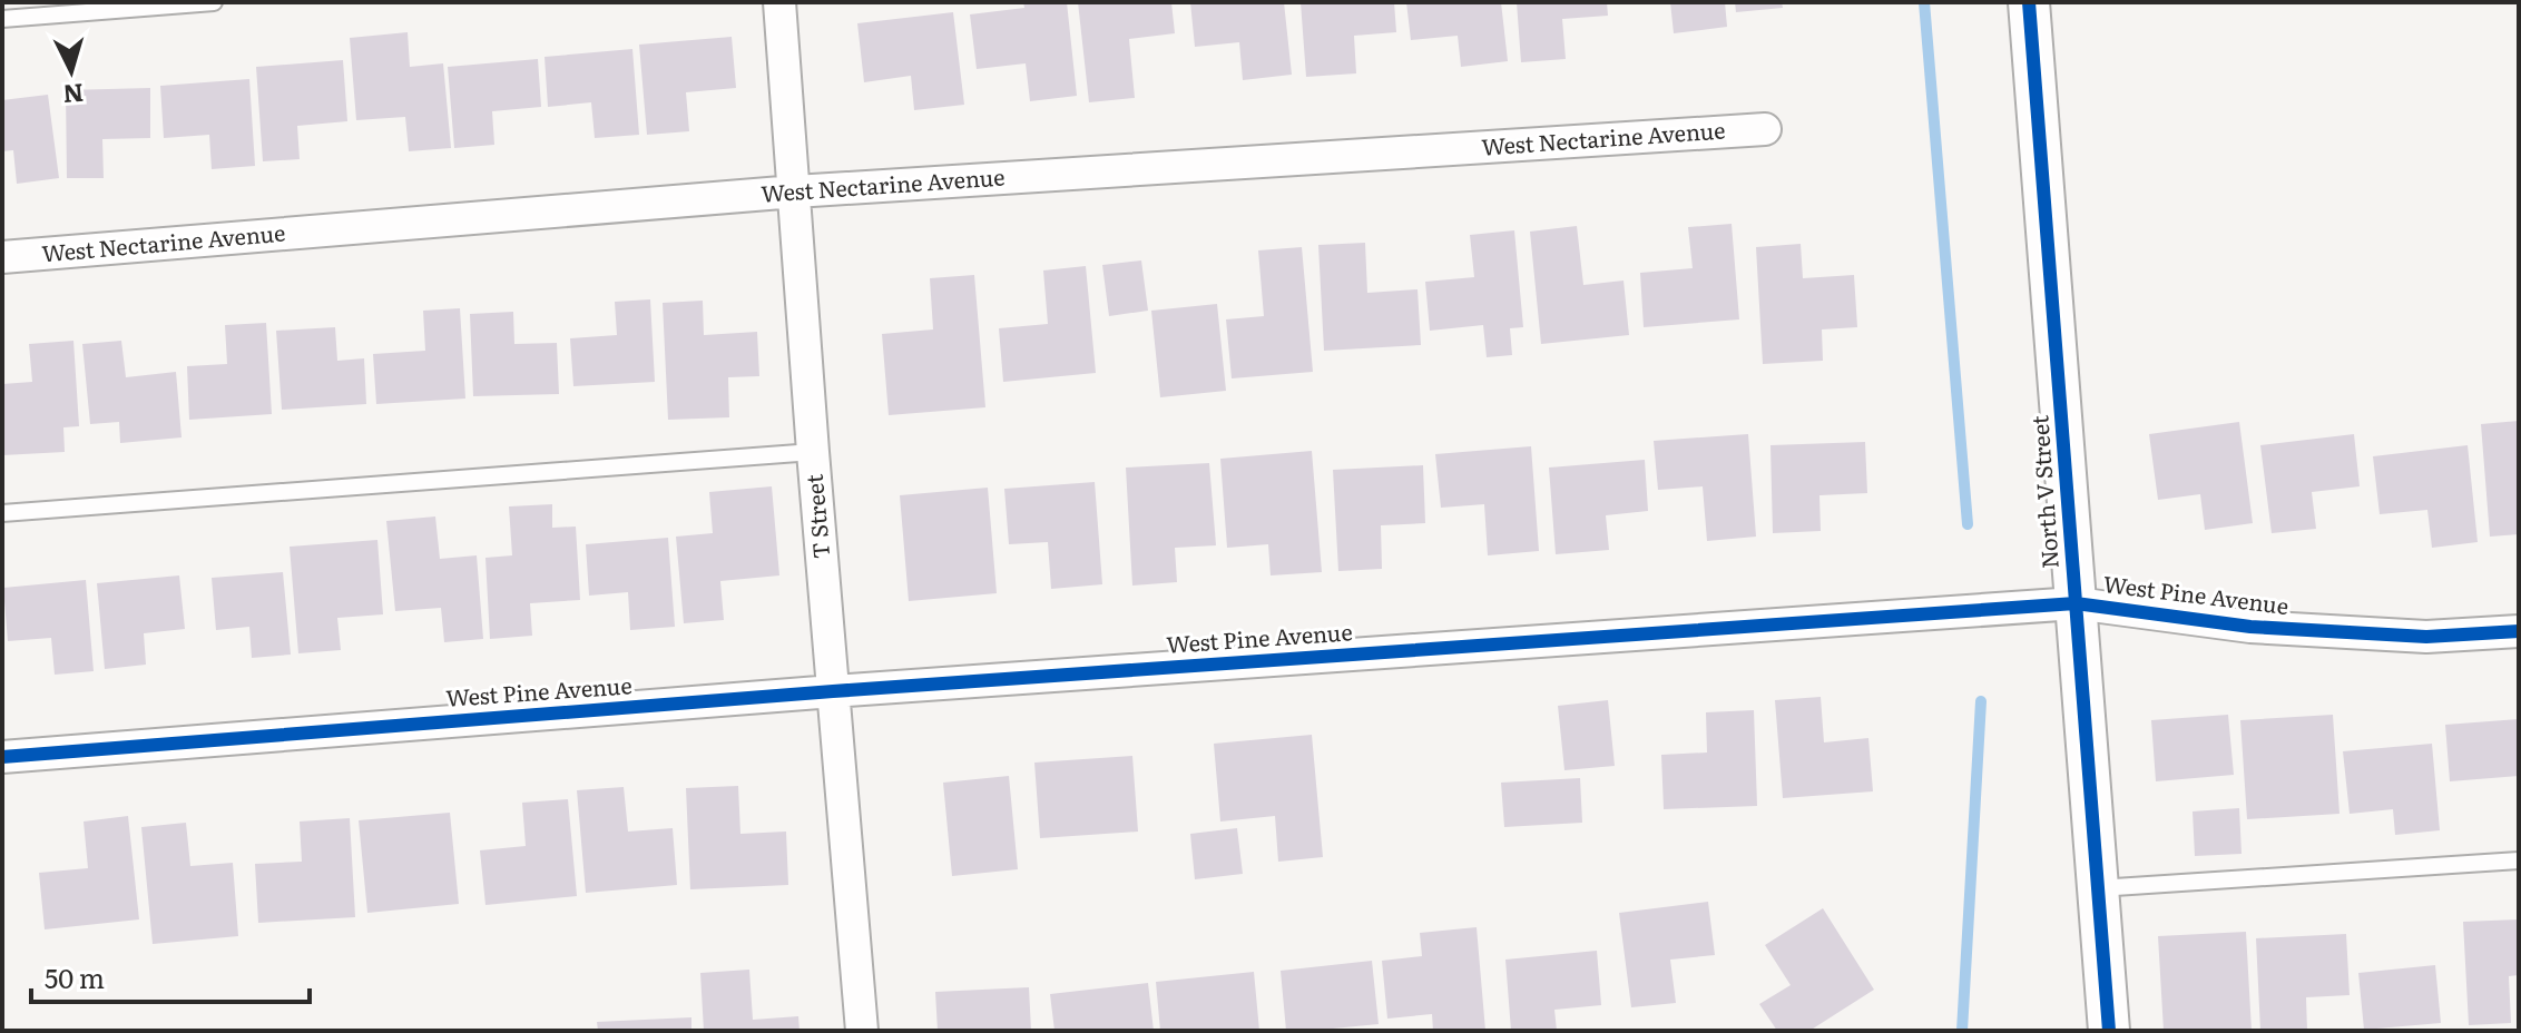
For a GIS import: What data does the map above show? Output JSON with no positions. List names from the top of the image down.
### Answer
{
  "streets": {
    "street": [
      "West Nectarine Avenue",
      "North V Street",
      "T Street",
      "West Pine Avenue"
    ]
  },
  "crossings": [
    ["West Nectarine Avenue", "T Street"],
    ["North V Street", "West Pine Avenue"],
    ["T Street", "West Pine Avenue"]
  ],
  "scale_bar": "50 m",
  "north": "bottom"
}
